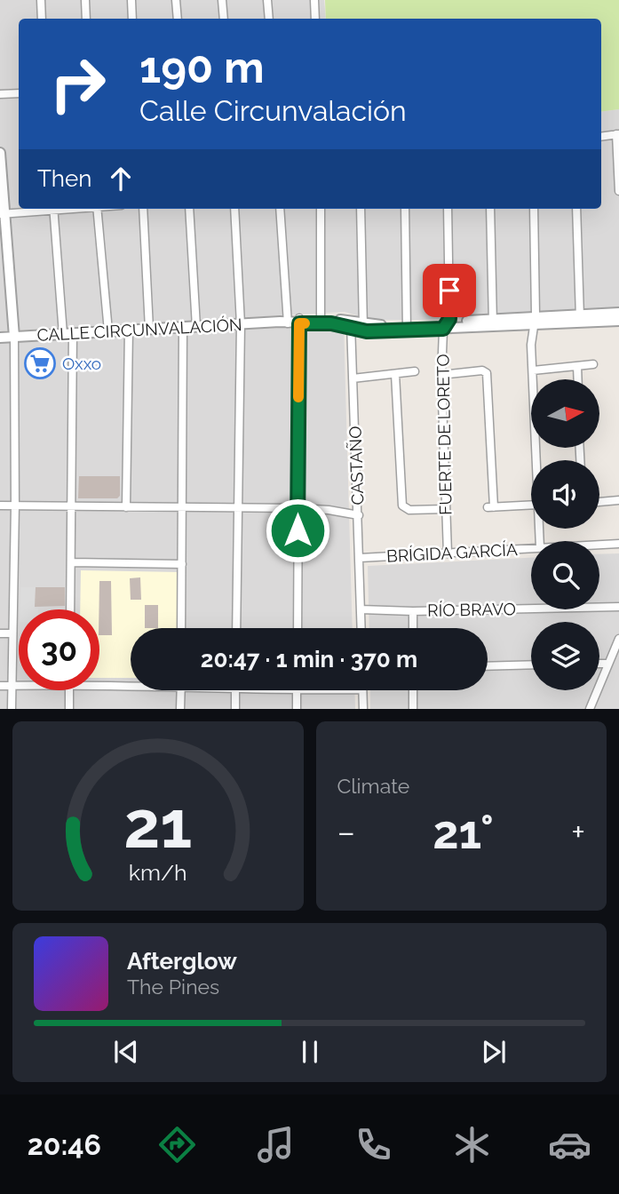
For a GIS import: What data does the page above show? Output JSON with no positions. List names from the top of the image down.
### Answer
{
  "streets": {
    "street": [
      "CALLE CIRCUNVALACIÓN",
      "FUERTE DE LORETO",
      "CASTAÑO",
      "BRÍGIDA GARCÍA",
      "RÍO BRAVO"
    ]
  },
  "crossings": [
    ["CALLE CIRCUNVALACIÓN", "CASTAÑO"],
    ["FUERTE DE LORETO", "BRÍGIDA GARCÍA"],
    ["CASTAÑO", "BRÍGIDA GARCÍA"],
    ["CASTAÑO", "RÍO BRAVO"]
  ],
  "places": {
    "supermarket": ["Oxxo"]
  },
  "north": "right",
  "page": {
    "turn": ["190 m", "Calle Circunvalación"],
    "then": "Then",
    "limit": "30",
    "trip": "20:47 · 1 min · 370 m",
    "tile": "Climate",
    "heat": ["−", "21°", "+"],
    "song": ["Afterglow", "The Pines"],
    "tabs": "20:46",
    "gauge": ["21", "km/h"]
  }
}
